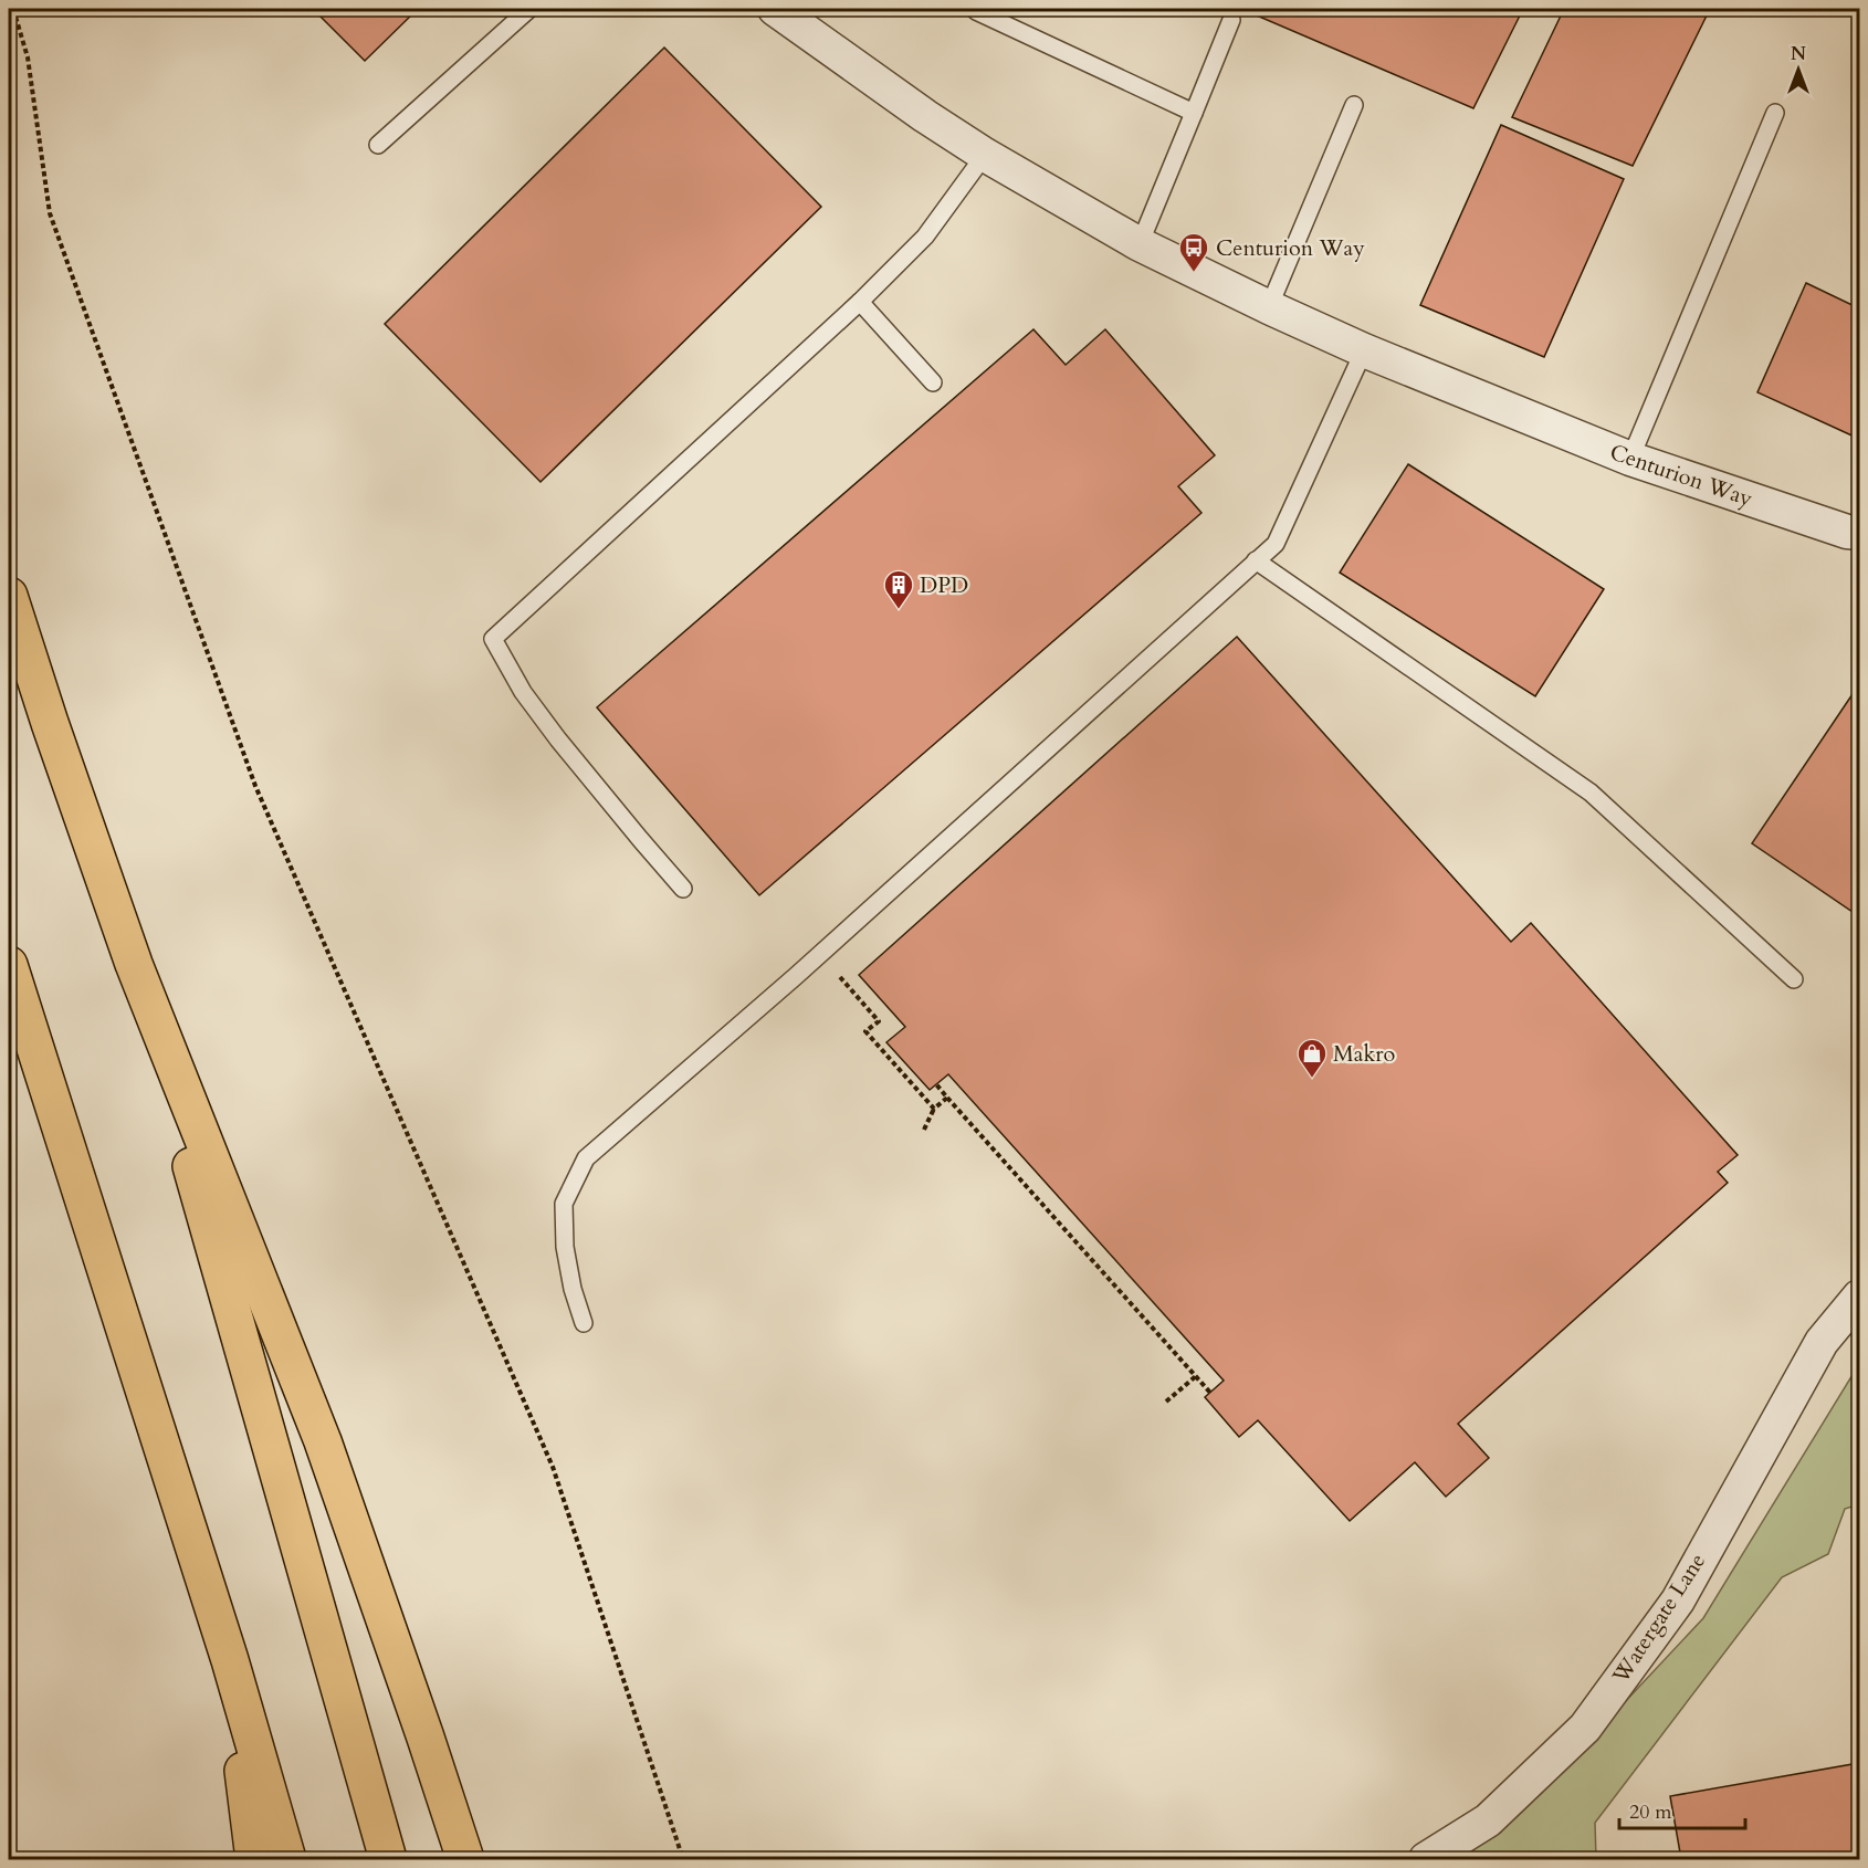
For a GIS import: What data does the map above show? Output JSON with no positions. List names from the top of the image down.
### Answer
{
  "streets": {
    "street": ["Centurion Way", "Watergate Lane"]
  },
  "places": {
    "bus stop": ["Centurion Way"],
    "building": ["DPD"],
    "shop": ["Makro"]
  },
  "scale_bar": "20 m",
  "north": "top"
}
